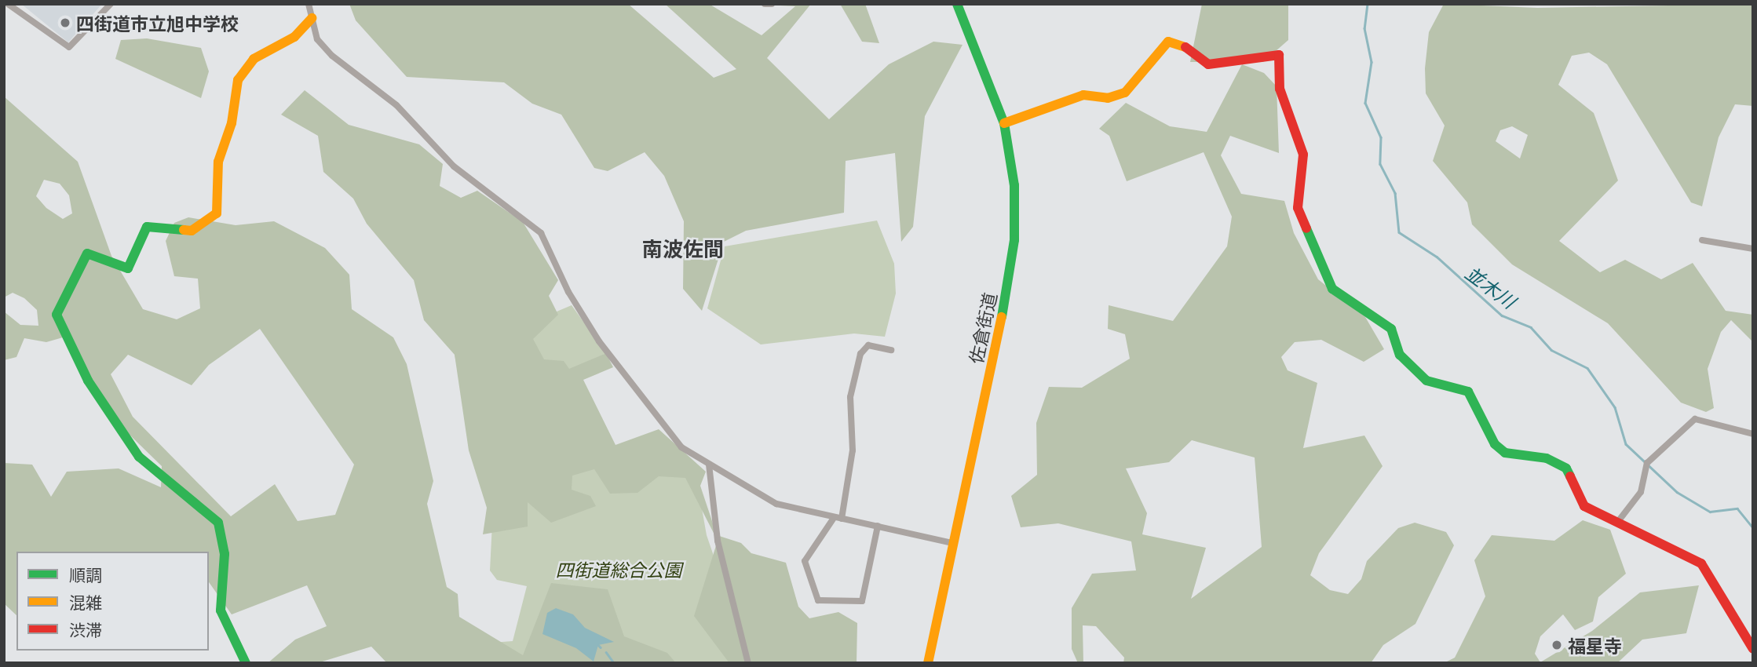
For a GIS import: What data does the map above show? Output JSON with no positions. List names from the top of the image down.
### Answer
{
  "streets": {
    "main road": ["佐倉街道"]
  },
  "districts": ["南波佐間"],
  "water": ["並木川"],
  "parks": ["四街道総合公園"],
  "places": ["四街道市立旭中学校", "福星寺"],
  "legend": ["順調", "混雑", "渋滞"]
}
